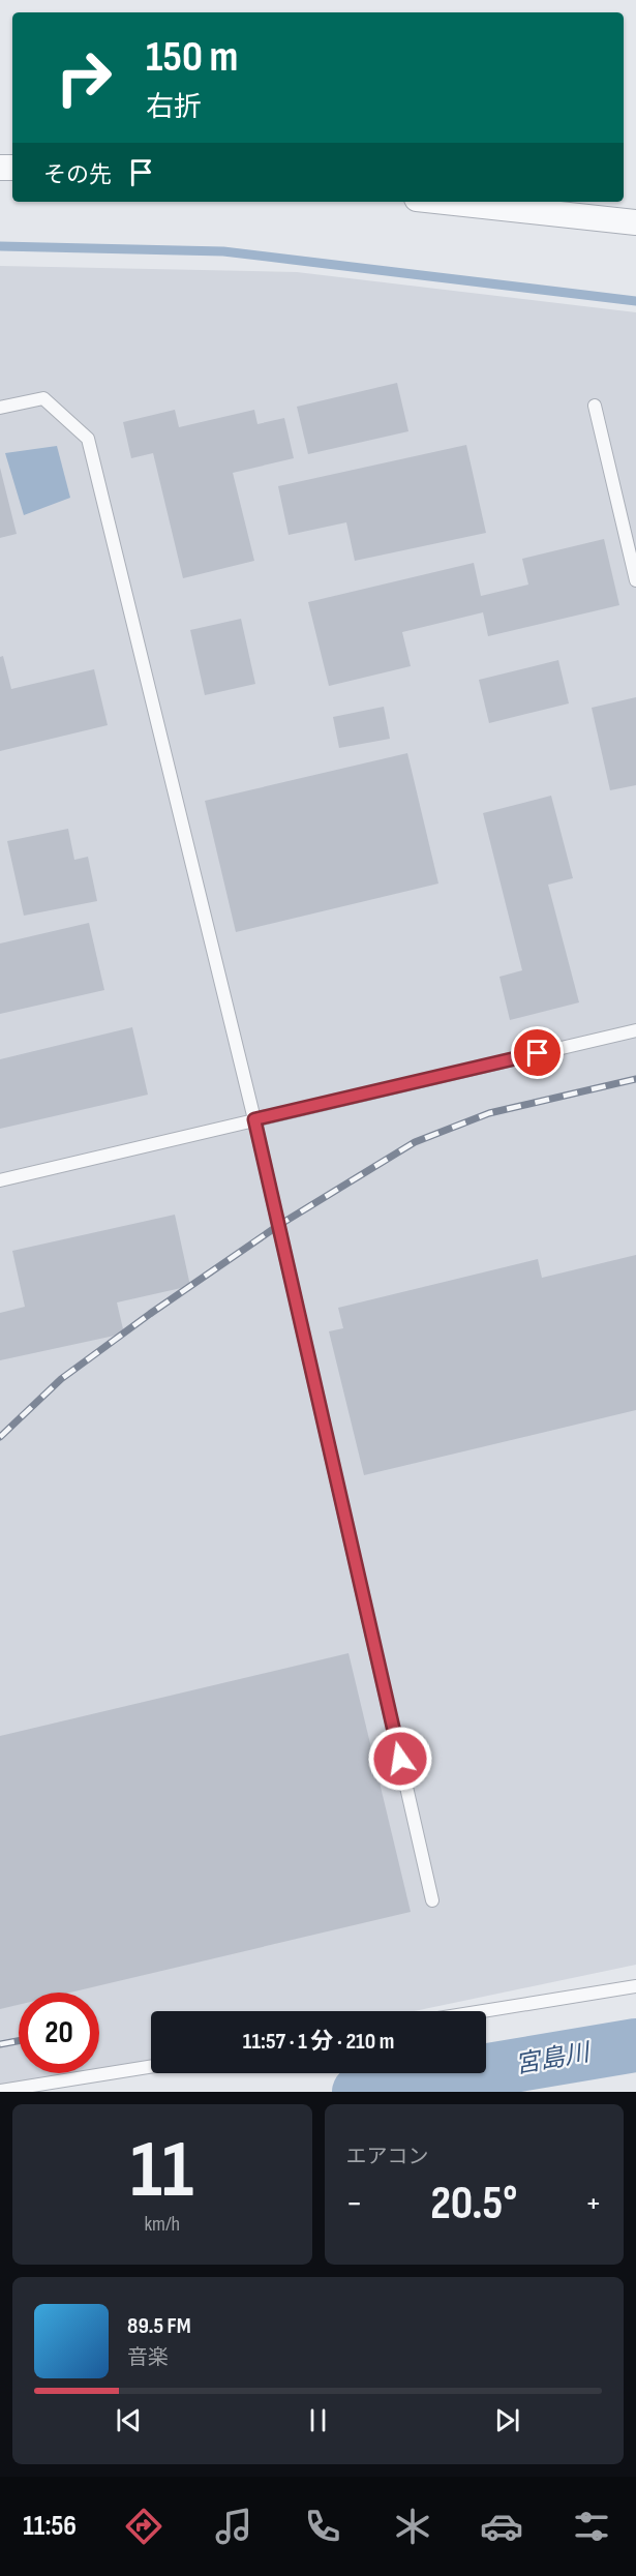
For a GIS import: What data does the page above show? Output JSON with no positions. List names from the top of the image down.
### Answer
{
  "water": ["宮島川"],
  "page": {
    "turn": ["150 m", "右折"],
    "then": "その先",
    "limit": "20",
    "trip": "11:57 · 1 分 · 210 m",
    "tile": [
      ["11", "km/h"],
      "エアコン"
    ],
    "heat": ["−", "20.5°", "+"],
    "song": ["89.5 FM", "音楽"],
    "tabs": "11:56"
  }
}
